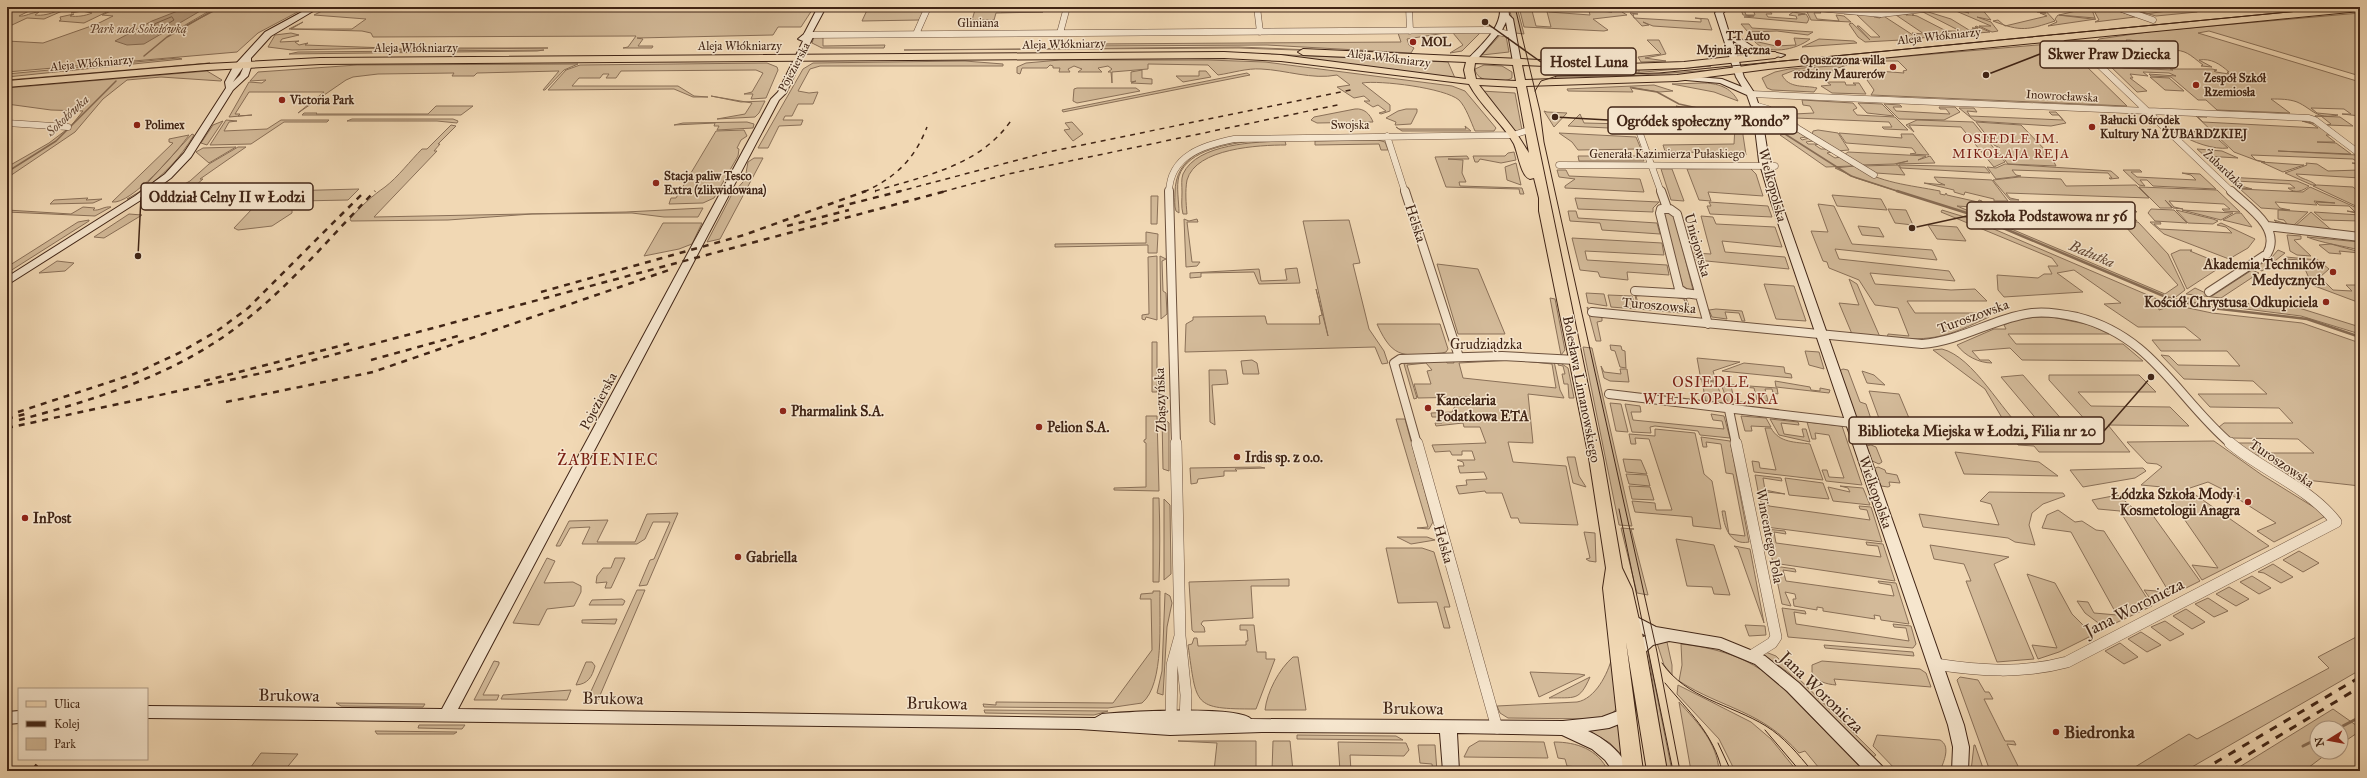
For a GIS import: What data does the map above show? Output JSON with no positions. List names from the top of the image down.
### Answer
{
  "streets": {
    "main road": ["Aleja Włókniarzy", "Bolesława Limanowskiego"],
    "street": [
      "Gliniana",
      "Pojezierska",
      "Inowrocławska",
      "Swojska",
      "Generała Kazimierza Pułaskiego",
      "Żubardzka",
      "Wielkopolska",
      "Helska",
      "Uniejowska",
      "Turoszowska",
      "Grudziądzka",
      "Zbąszyńska",
      "Wincentego Pola",
      "Jana Woronicza",
      "Brukowa"
    ]
  },
  "crossings": [
    ["Gliniana", "Pojezierska"],
    ["Aleja Włókniarzy", "Pojezierska"],
    ["Aleja Włókniarzy", "Żubardzka"],
    ["Aleja Włókniarzy", "Wielkopolska"],
    ["Aleja Włókniarzy", "Bolesława Limanowskiego"],
    ["Pojezierska", "Brukowa"],
    ["Inowrocławska", "Żubardzka"],
    ["Inowrocławska", "Wielkopolska"],
    ["Swojska", "Helska"],
    ["Swojska", "Bolesława Limanowskiego"],
    ["Swojska", "Zbąszyńska"],
    ["Generała Kazimierza Pułaskiego", "Wielkopolska"],
    ["Generała Kazimierza Pułaskiego", "Uniejowska"],
    ["Wielkopolska", "Turoszowska"],
    ["Wielkopolska", "Jana Woronicza"],
    ["Helska", "Grudziądzka"],
    ["Helska", "Brukowa"],
    ["Uniejowska", "Turoszowska"],
    ["Turoszowska", "Jana Woronicza"],
    ["Grudziądzka", "Bolesława Limanowskiego"],
    ["Bolesława Limanowskiego", "Jana Woronicza"],
    ["Zbąszyńska", "Brukowa"],
    ["Wincentego Pola", "Jana Woronicza"]
  ],
  "districts": ["OSIEDLE IM. MIKOŁAJA REJA", "OSIEDLE WIELKOPOLSKA", "ŻABIENIEC"],
  "water": ["Sokołówka", "Bałutka"],
  "parks": ["Park nad Sokołówką"],
  "places": [
    "Hostel Luna",
    "MOL",
    "TT Auto Myjnia Ręczna",
    "Opuszczona willa rodziny Maurerów",
    "Skwer Praw Dziecka",
    "Zespół Szkół Rzemiosła",
    "Victoria Park",
    "Ogródek społeczny \"Rondo\"",
    "Polimex",
    "Bałucki Ośrodek Kultury NA ŻUBARDZKIEJ",
    "Stacja paliw Tesco Extra (zlikwidowana)",
    "Szkoła Podstawowa nr 56",
    "Oddział Celny II w Łodzi",
    "Akademia Techników Medycznych",
    "Kościół Chrystusa Odkupiciela",
    "Biblioteka Miejska w Łodzi, Filia nr 20",
    "Kancelaria Podatkowa ETA",
    "Pharmalink S.A.",
    "Pelion S.A.",
    "Irdis sp. z o.o.",
    "Łódzka Szkoła Mody i Kosmetologii Anagra",
    "InPost",
    "Gabriella",
    "Biedronka"
  ],
  "legend": ["Ulica", "Kolej", "Park"],
  "north": "left"
}
